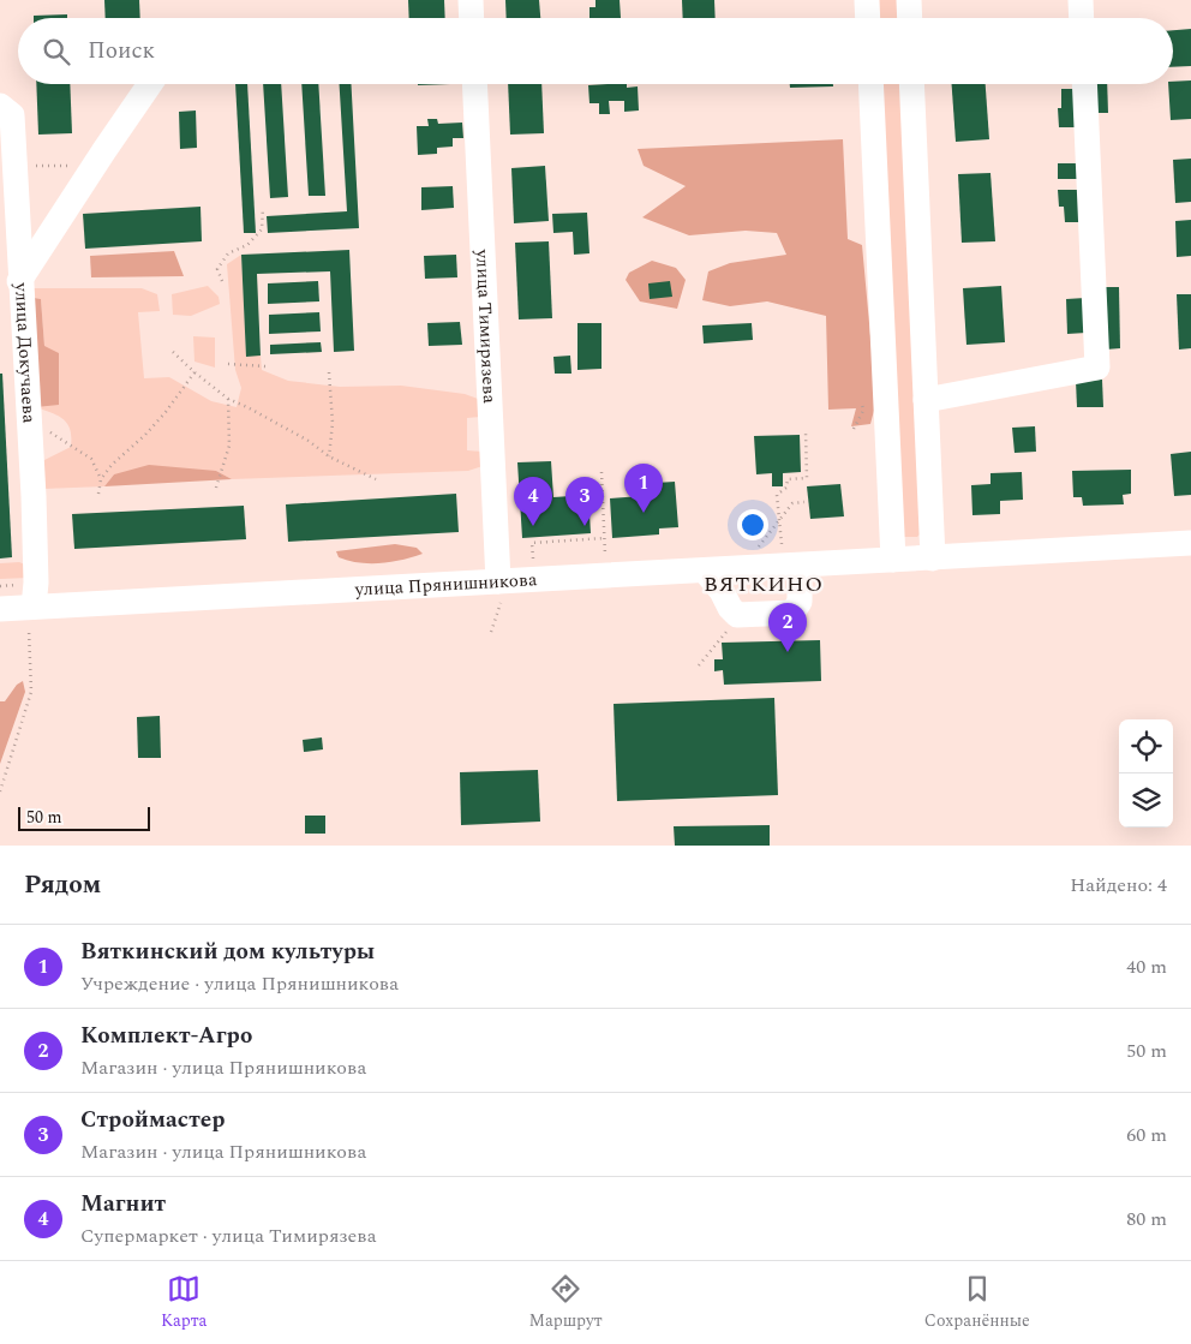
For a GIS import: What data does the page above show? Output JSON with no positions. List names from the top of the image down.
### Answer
{
  "streets": {
    "street": ["улица Тимирязева", "улица Докучаева", "улица Прянишникова"]
  },
  "crossings": [
    ["улица Тимирязева", "улица Прянишникова"],
    ["улица Докучаева", "улица Прянишникова"]
  ],
  "districts": ["ВЯТКИНО"],
  "scale_bar": "50 m",
  "page": {
    "search": "Поиск",
    "pins": [
      "1",
      "3",
      "4",
      "2"
    ],
    "scale": "50 m",
    "heading": ["Рядом", "Найдено: 4"],
    "list": [
      {
        "mark": "1",
        "name": "Вяткинский дом культуры",
        "note": "Учреждение · улица Прянишникова",
        "value": "40 m"
      },
      {
        "mark": "2",
        "name": "Комплект-Агро",
        "note": "Магазин · улица Прянишникова",
        "value": "50 m"
      },
      {
        "mark": "3",
        "name": "Строймастер",
        "note": "Магазин · улица Прянишникова",
        "value": "60 m"
      },
      {
        "mark": "4",
        "name": "Магнит",
        "note": "Супермаркет · улица Тимирязева",
        "value": "80 m"
      }
    ],
    "nav": ["Карта", "Маршрут", "Сохранённые"]
  }
}
